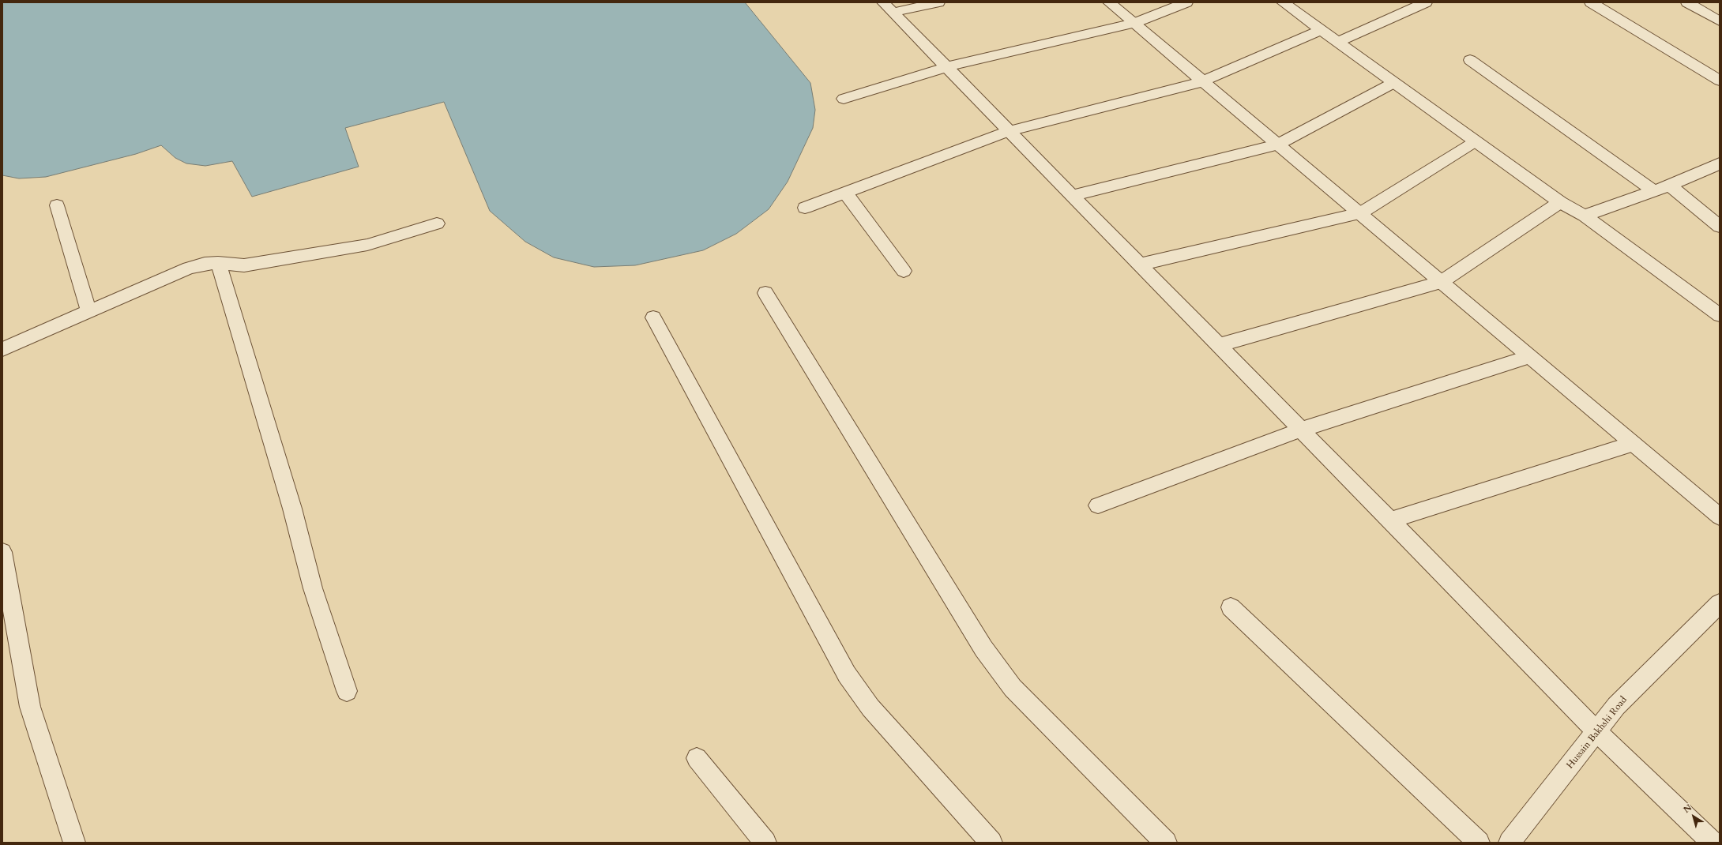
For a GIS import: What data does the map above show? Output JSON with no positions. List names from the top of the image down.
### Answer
{
  "streets": {
    "street": ["Hussain Bakhshi Road"]
  },
  "north": "top left"
}
